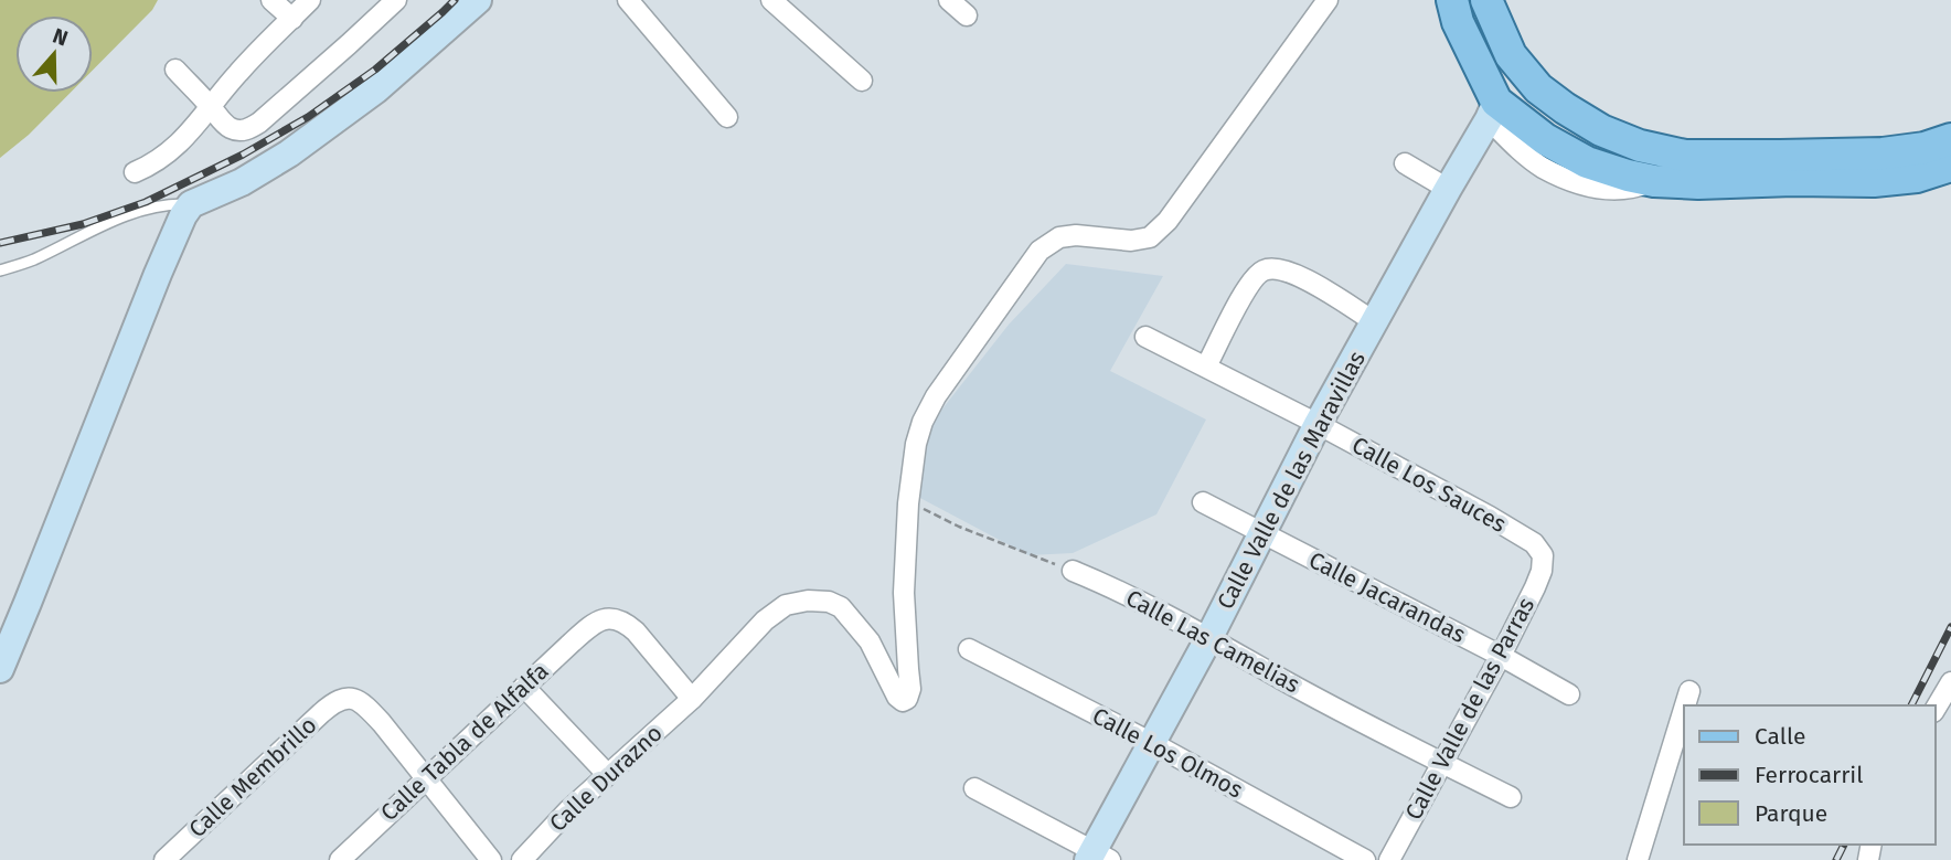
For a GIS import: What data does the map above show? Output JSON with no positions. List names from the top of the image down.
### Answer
{
  "streets": {
    "street": [
      "Calle Valle de las Maravillas",
      "Calle Los Sauces",
      "Calle Jacarandas",
      "Calle Las Camelias",
      "Calle Valle de las Parras",
      "Calle Tabla de Alfalfa",
      "Calle Los Olmos",
      "Calle Membrillo",
      "Calle Durazno"
    ]
  },
  "crossings": [
    ["Calle Valle de las Maravillas", "Calle Los Sauces"],
    ["Calle Valle de las Maravillas", "Calle Jacarandas"],
    ["Calle Valle de las Maravillas", "Calle Las Camelias"],
    ["Calle Valle de las Maravillas", "Calle Los Olmos"],
    ["Calle Los Sauces", "Calle Valle de las Parras"],
    ["Calle Jacarandas", "Calle Valle de las Parras"],
    ["Calle Las Camelias", "Calle Valle de las Parras"],
    ["Calle Tabla de Alfalfa", "Calle Membrillo"],
    ["Calle Tabla de Alfalfa", "Calle Durazno"]
  ],
  "legend": ["Calle", "Ferrocarril", "Parque"],
  "north": "top"
}
